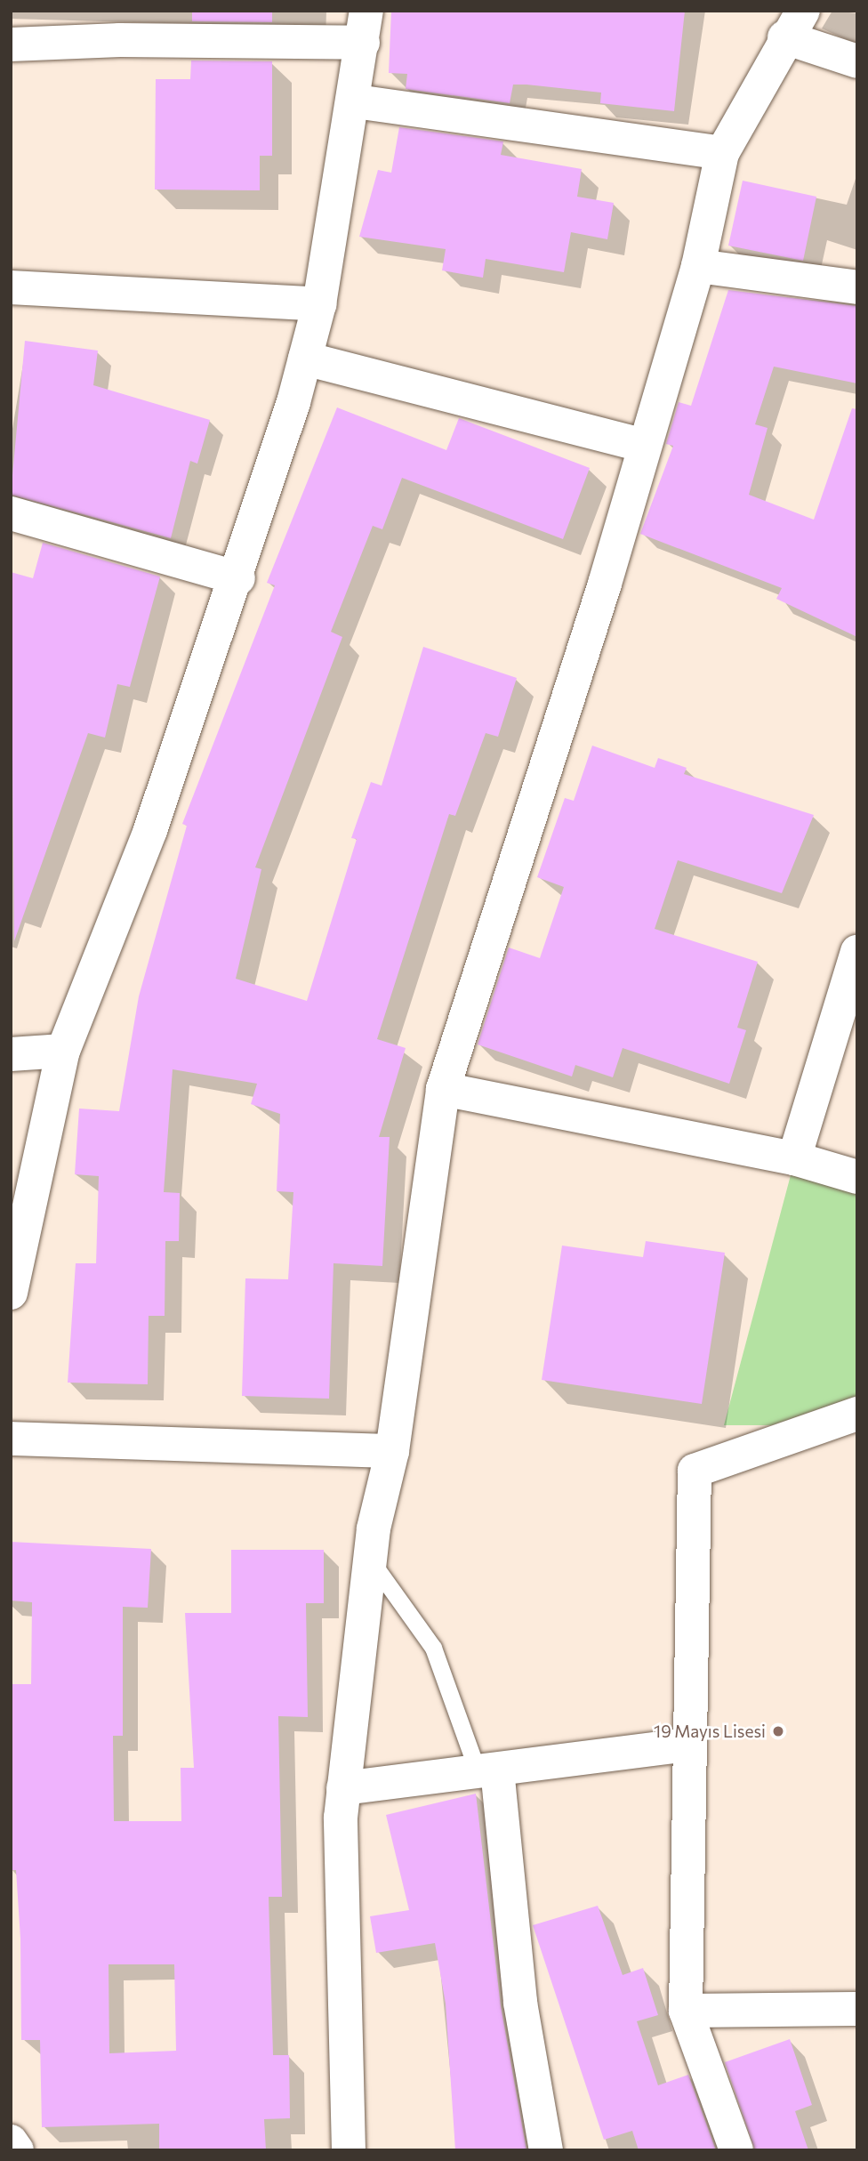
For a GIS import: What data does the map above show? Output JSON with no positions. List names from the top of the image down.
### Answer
{
  "places": ["19 Mayıs Lisesi"]
}
